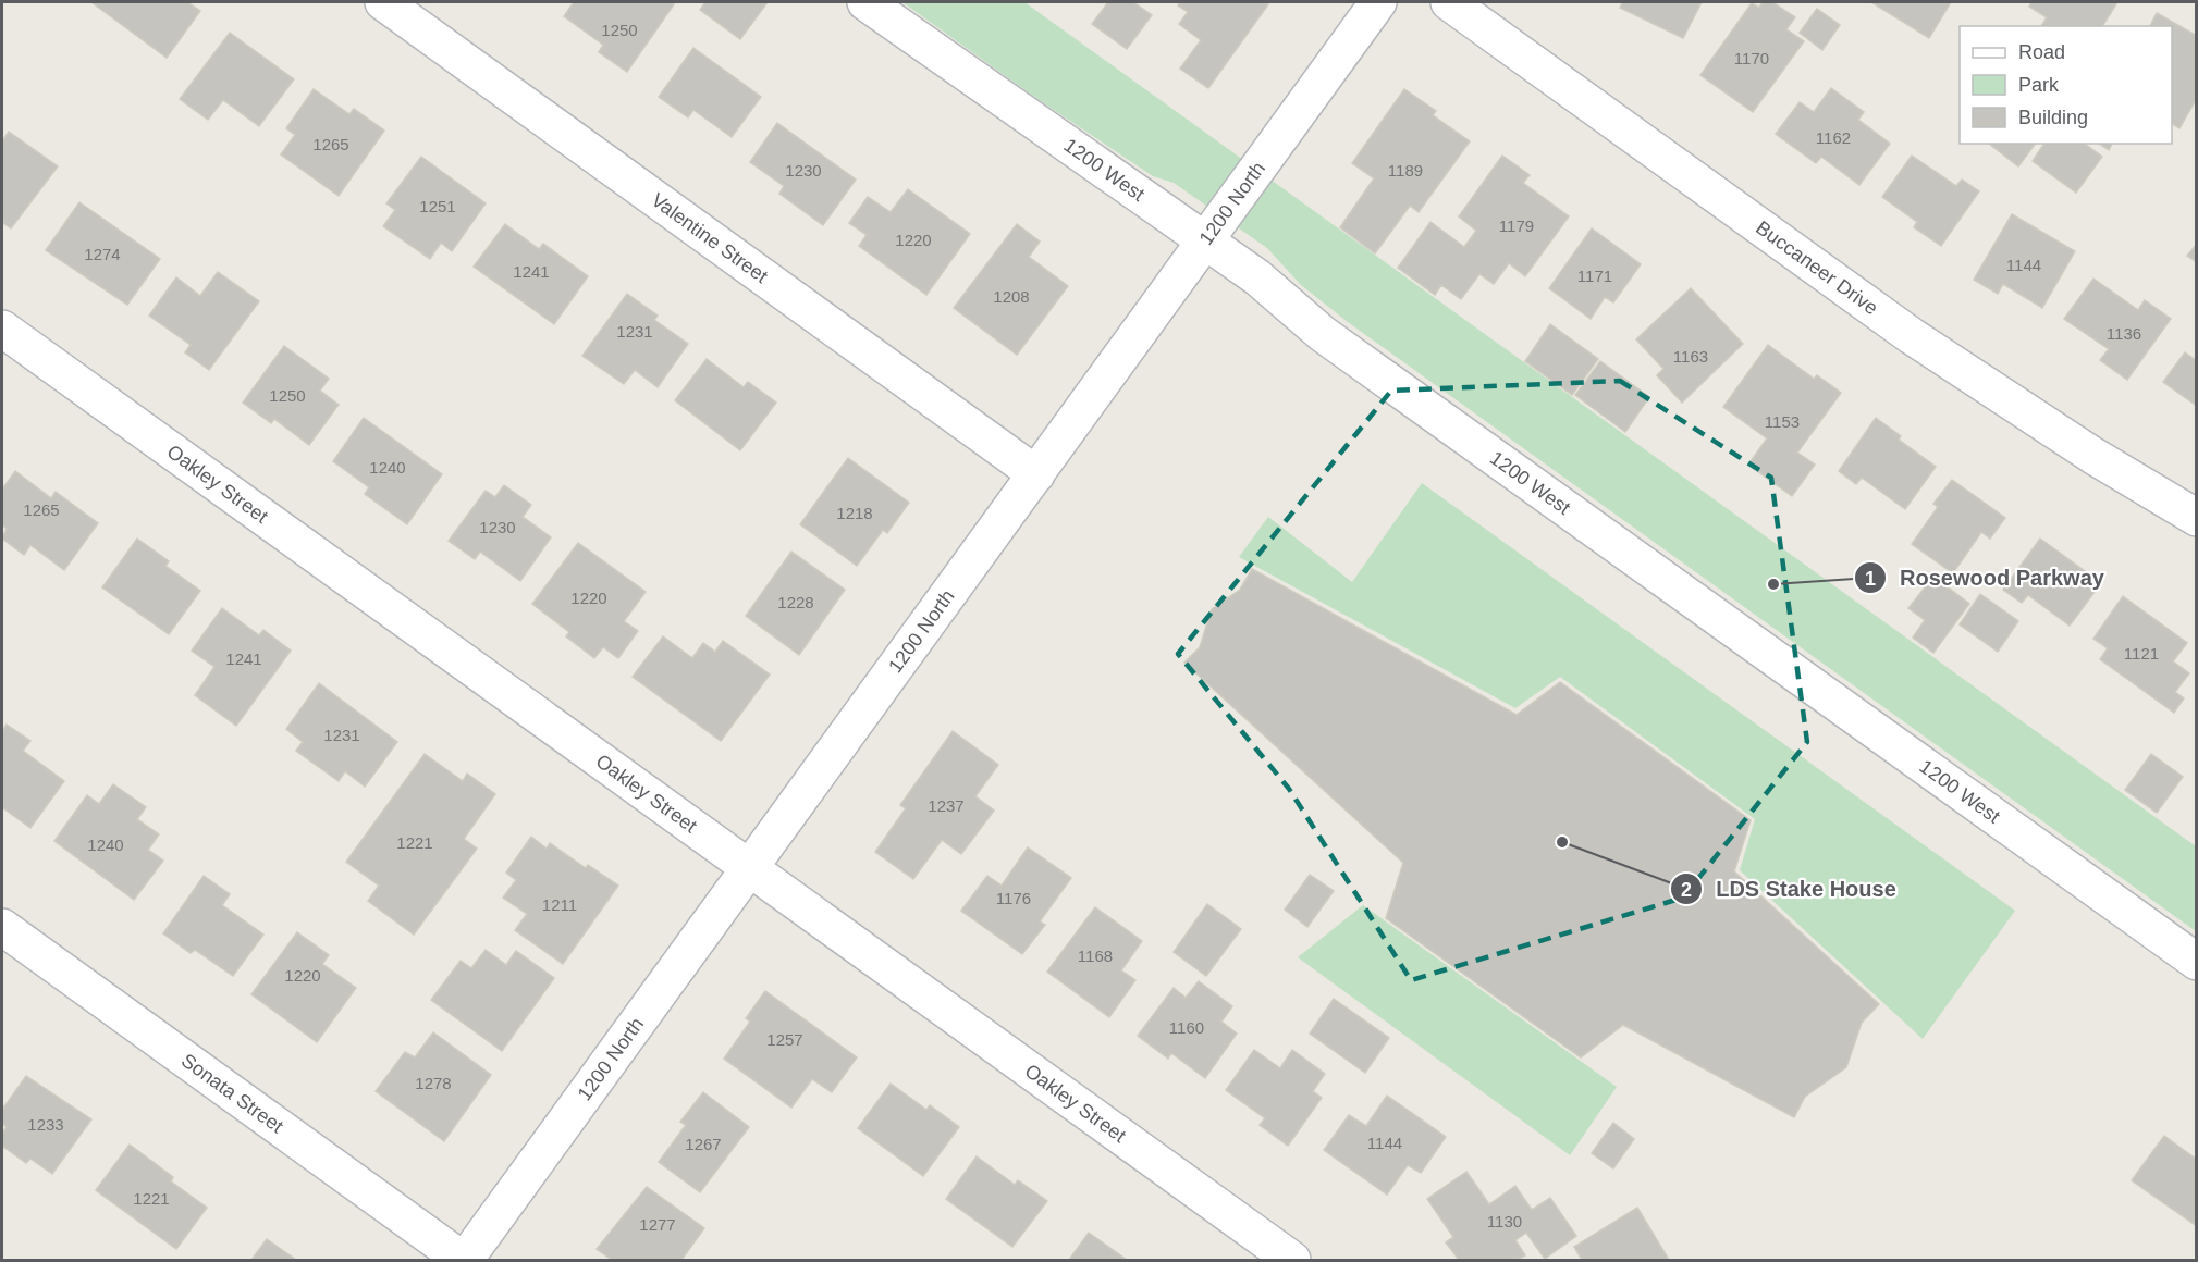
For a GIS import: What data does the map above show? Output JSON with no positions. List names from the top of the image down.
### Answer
{
  "streets": {
    "street": [
      "1200 West",
      "1200 North",
      "Valentine Street",
      "Buccaneer Drive",
      "Oakley Street",
      "Sonata Street"
    ]
  },
  "crossings": [
    ["1200 West", "1200 North"],
    ["1200 North", "Valentine Street"],
    ["1200 North", "Oakley Street"],
    ["1200 North", "Sonata Street"]
  ],
  "places": ["Rosewood Parkway", "LDS Stake House"],
  "house_numbers": [
    "1250",
    "1170",
    "1162",
    "1265",
    "1230",
    "1189",
    "1251",
    "1179",
    "1220",
    "1274",
    "1144",
    "1241",
    "1171",
    "1208",
    "1231",
    "1136",
    "1163",
    "1250",
    "1153",
    "1240",
    "1265",
    "1218",
    "1230",
    "1220",
    "1228",
    "1121",
    "1241",
    "1231",
    "1237",
    "1221",
    "1240",
    "1176",
    "1211",
    "1168",
    "1220",
    "1160",
    "1257",
    "1278",
    "1233",
    "1144",
    "1267",
    "1221",
    "1130",
    "1277"
  ],
  "legend": ["Road", "Park", "Building"]
}
